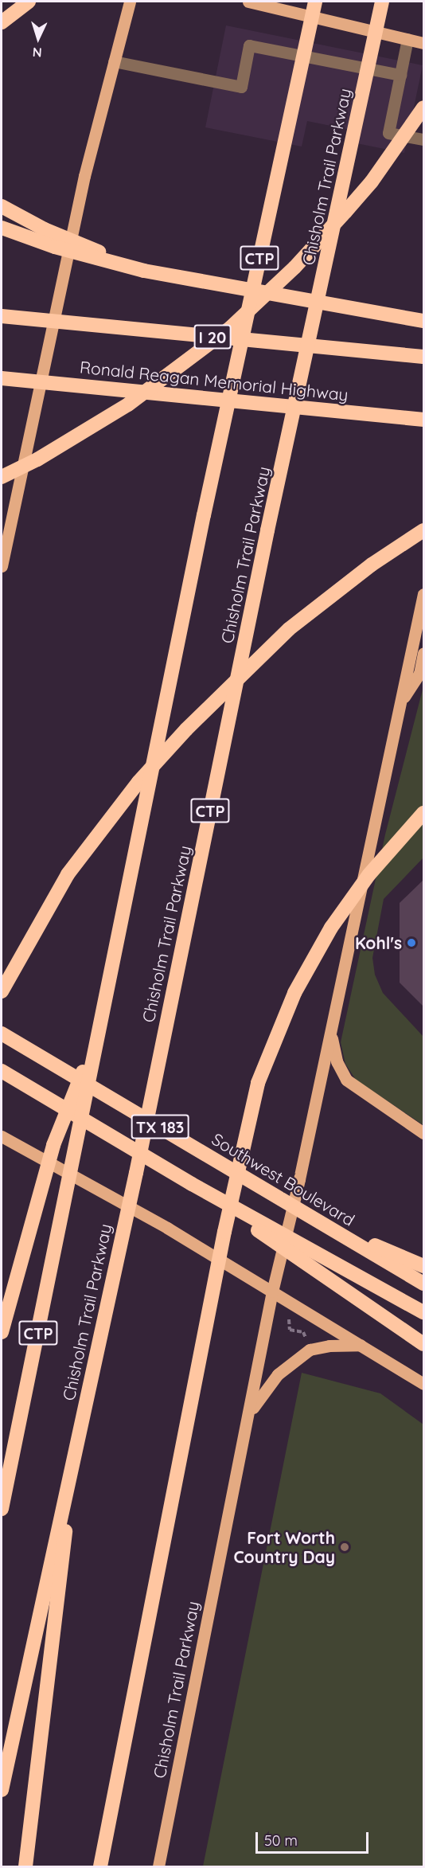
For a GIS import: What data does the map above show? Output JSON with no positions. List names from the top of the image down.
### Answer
{
  "streets": {
    "highway": [
      "Chisholm Trail Parkway",
      "CTP",
      "I 20",
      "Ronald Reagan Memorial Highway",
      "TX 183",
      "Southwest Boulevard"
    ]
  },
  "places": ["Kohl's", "Fort Worth Country Day"],
  "scale_bar": "50 m",
  "north": "bottom"
}
